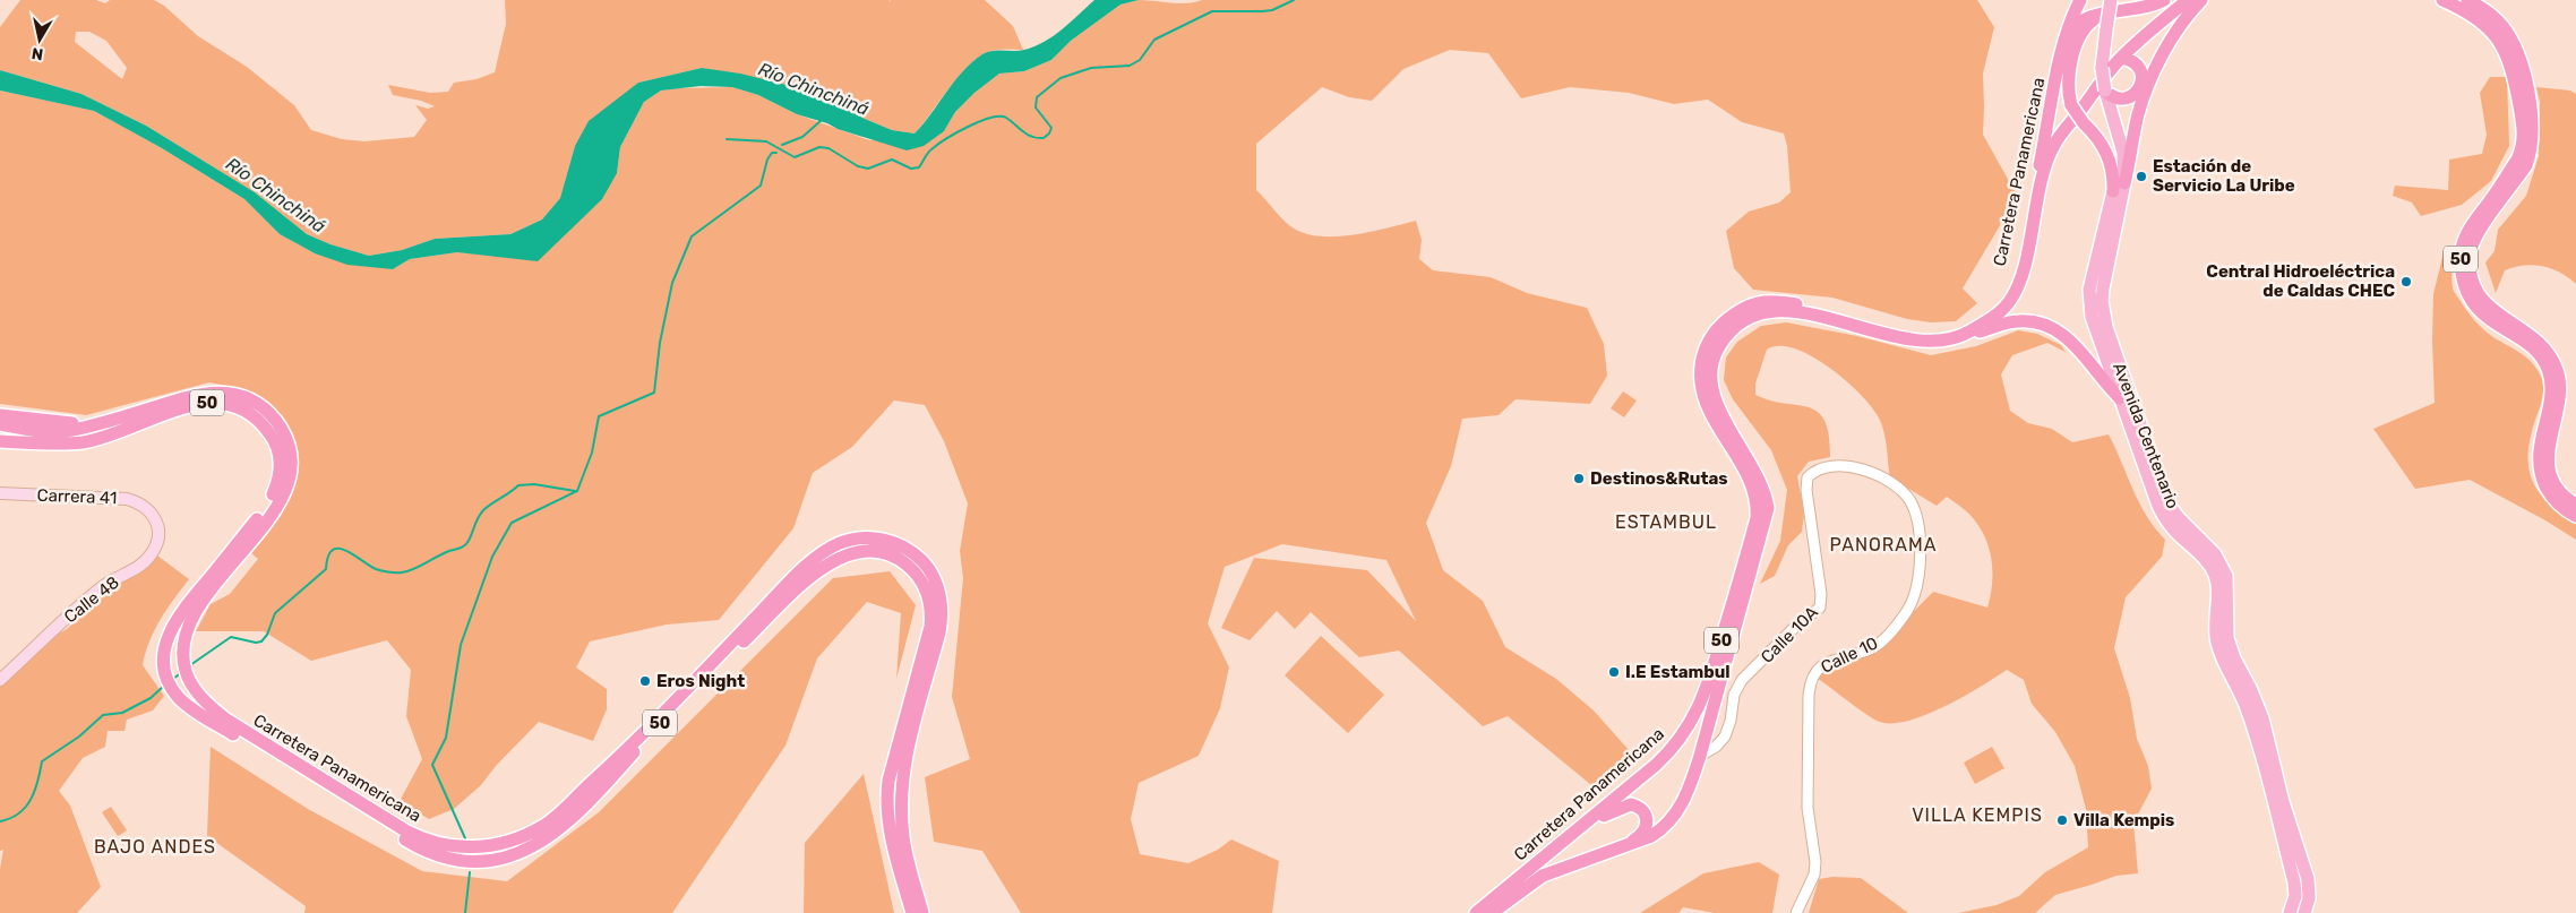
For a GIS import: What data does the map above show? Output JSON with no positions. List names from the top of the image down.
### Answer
{
  "streets": {
    "highway": ["Carretera Panamericana", "50"],
    "main road": ["Avenida Centenario", "Carrera 41", "Calle 48"],
    "street": ["Calle 10A", "Calle 10"]
  },
  "crossings": [
    ["Carretera Panamericana", "50"],
    ["Carretera Panamericana", "Calle 10A"],
    ["Carrera 41", "Calle 48"],
    ["Calle 10A", "Calle 10"]
  ],
  "districts": [
    "ESTAMBUL",
    "PANORAMA",
    "VILLA KEMPIS",
    "BAJO ANDES"
  ],
  "water": ["Río Chinchiná"],
  "places": [
    "Estación de Servicio La Uribe",
    "Central Hidroeléctrica de Caldas CHEC",
    "Destinos&Rutas",
    "I.E Estambul",
    "Eros Night",
    "Villa Kempis"
  ],
  "north": "bottom"
}
